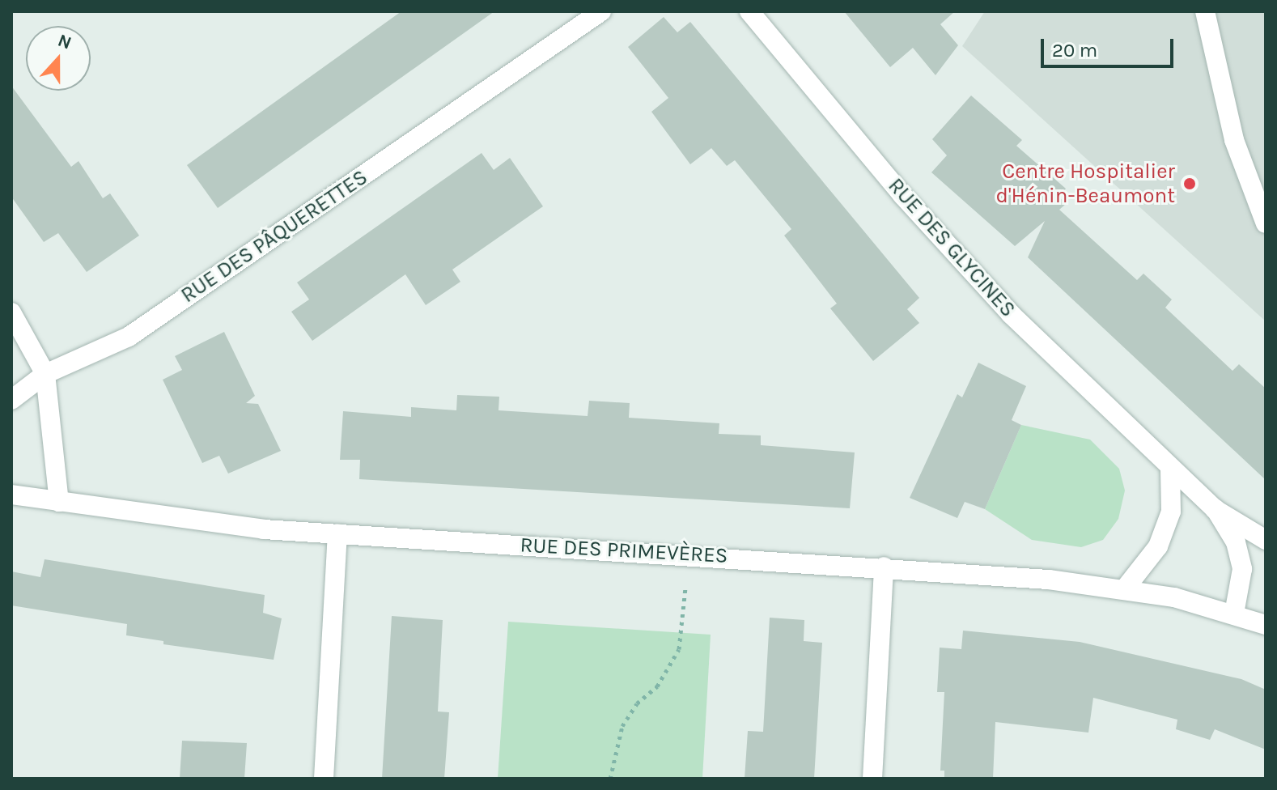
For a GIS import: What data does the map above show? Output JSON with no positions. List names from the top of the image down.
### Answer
{
  "streets": {
    "street": ["RUE DES PÂQUERETTES", "RUE DES GLYCINES", "RUE DES PRIMEVÈRES"]
  },
  "crossings": [
    ["RUE DES GLYCINES", "RUE DES PRIMEVÈRES"]
  ],
  "places": ["Centre Hospitalier d'Hénin-Beaumont"],
  "scale_bar": "20 m",
  "north": "top"
}
